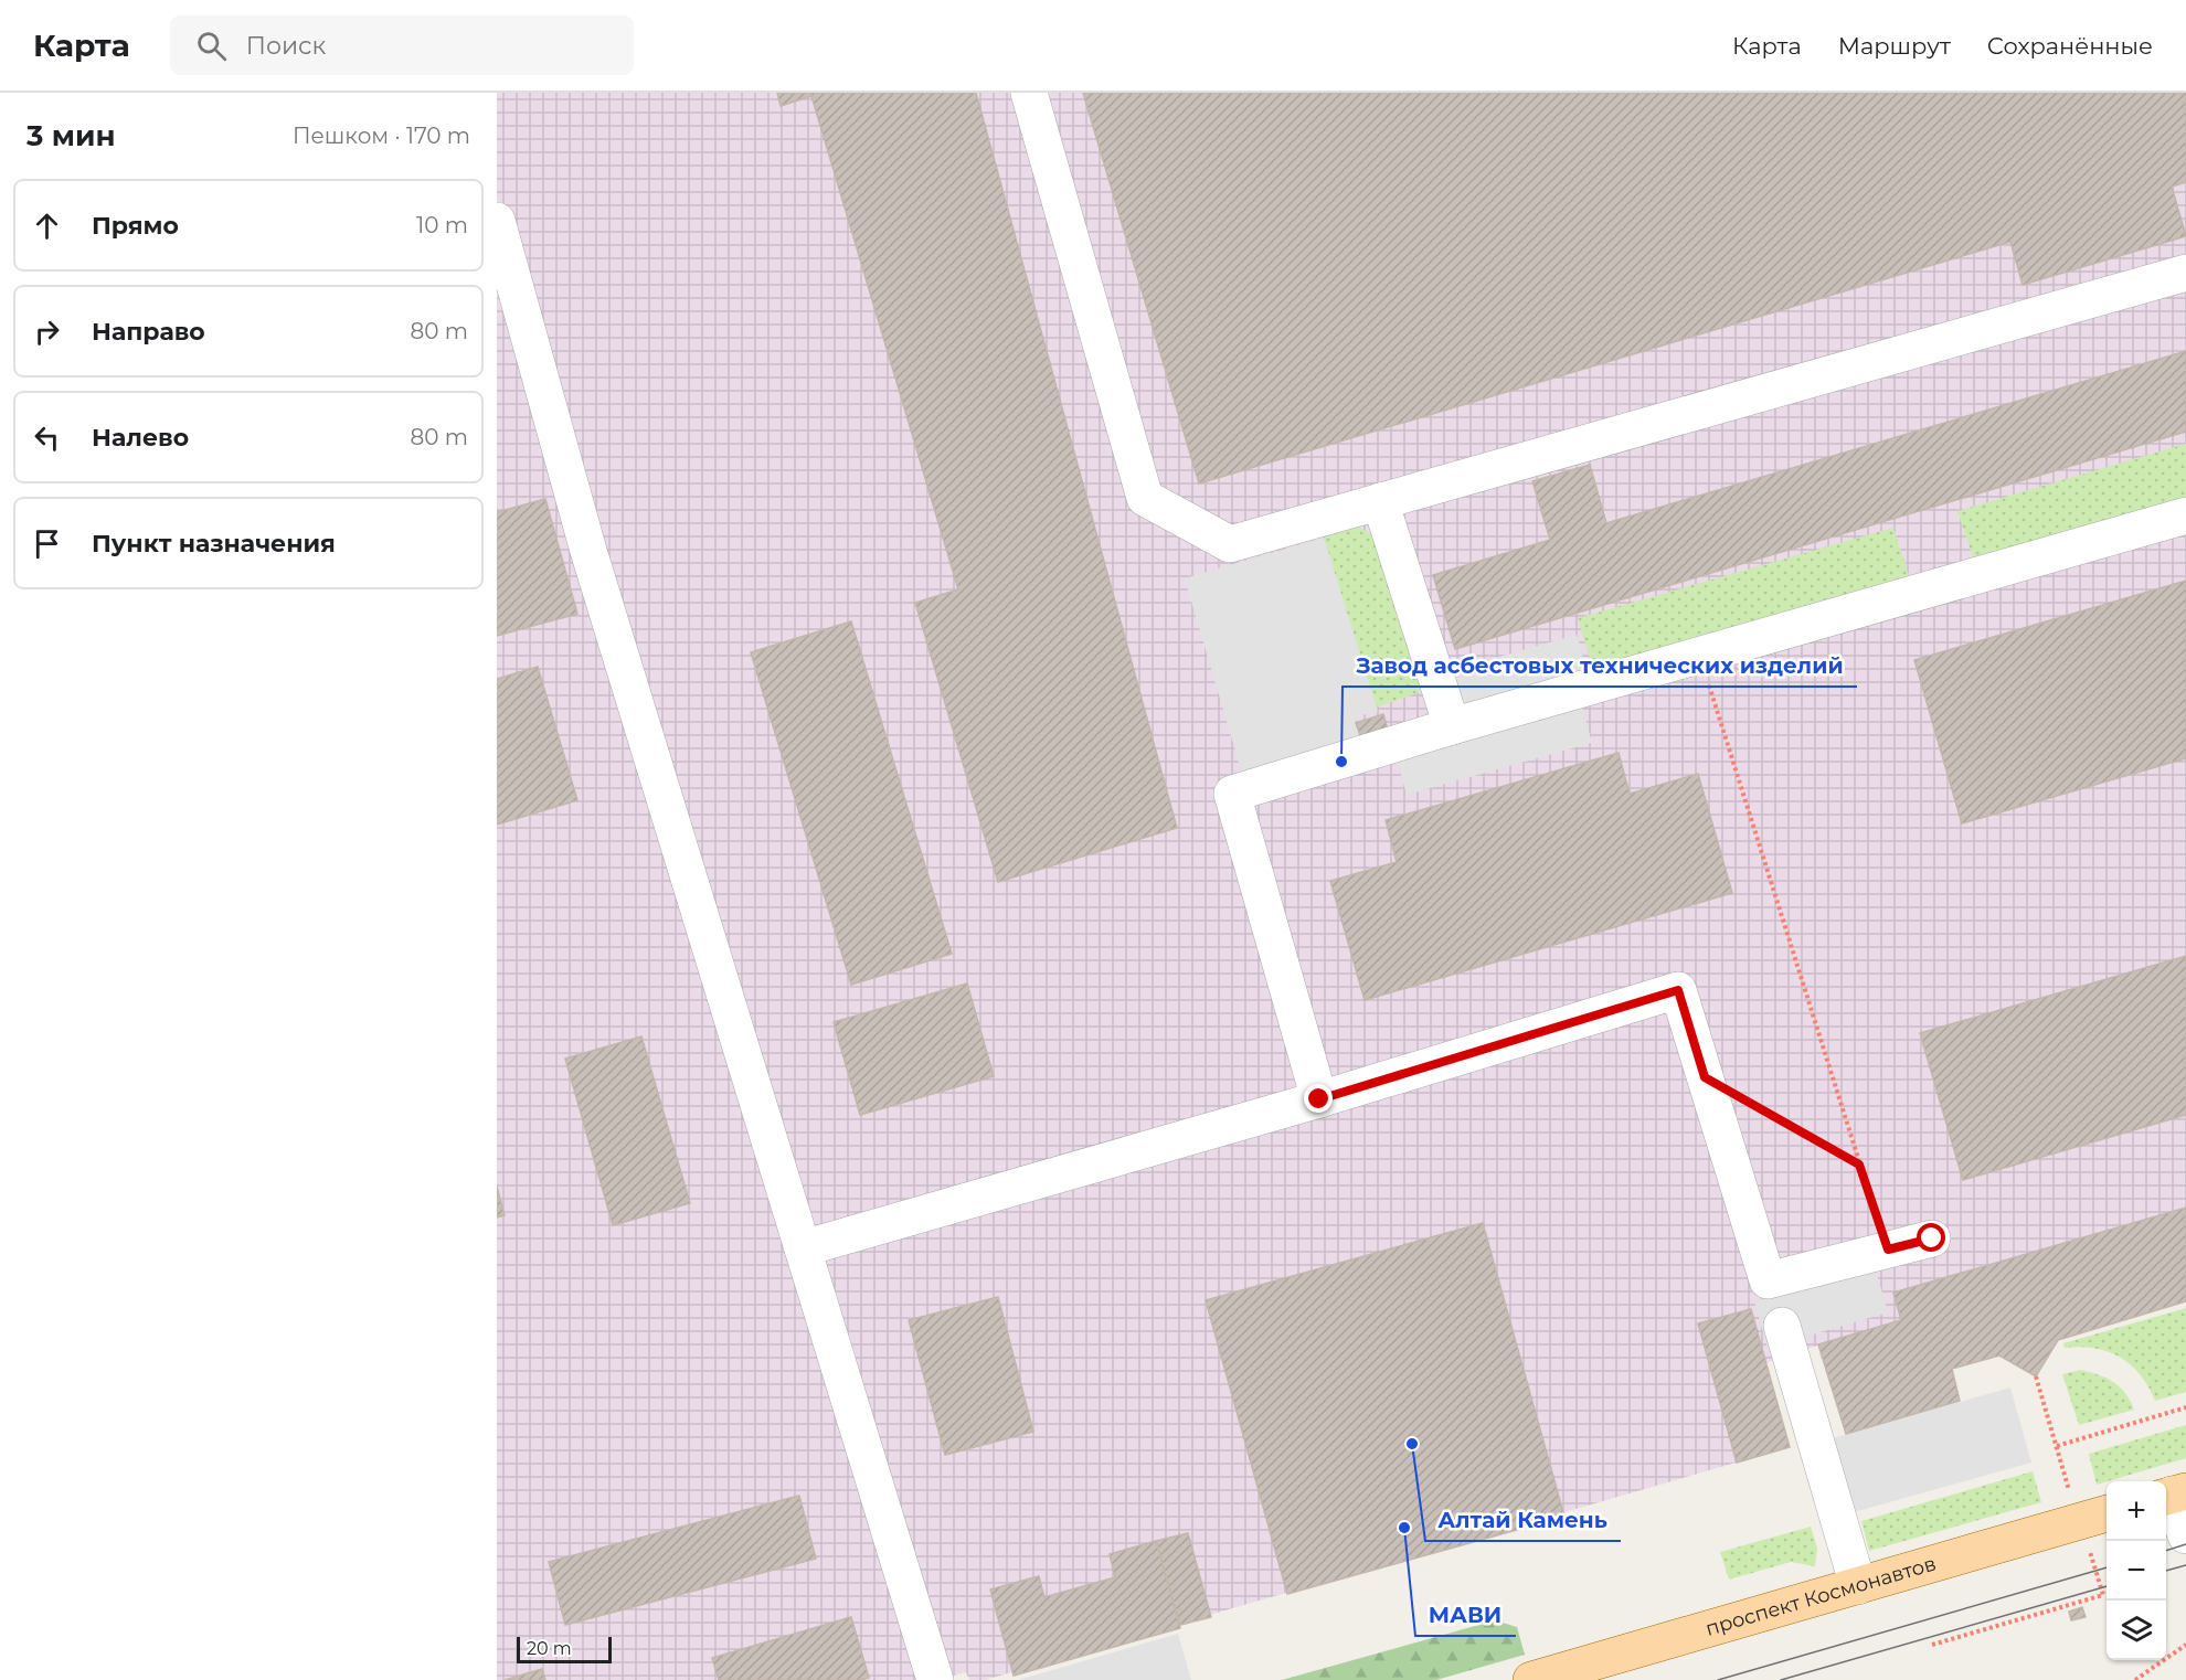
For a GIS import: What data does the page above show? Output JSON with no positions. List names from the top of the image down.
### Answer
{
  "streets": {
    "main road": ["проспект Космонавтов"]
  },
  "places": ["Завод асбестовых технических изделий", "Алтай Камень", "МАВИ"],
  "scale_bar": "20 m",
  "page": {
    "header": "Карта",
    "search": "Поиск",
    "nav": ["Карта", "Маршрут", "Сохранённые"],
    "heading": ["3 мин", "Пешком · 170 m"],
    "list": [
      ["Прямо", "10 m"],
      ["Направо", "80 m"],
      ["Налево", "80 m"],
      "Пункт назначения"
    ],
    "map_buttons": ["+", "−"],
    "scale": "20 m"
  }
}
